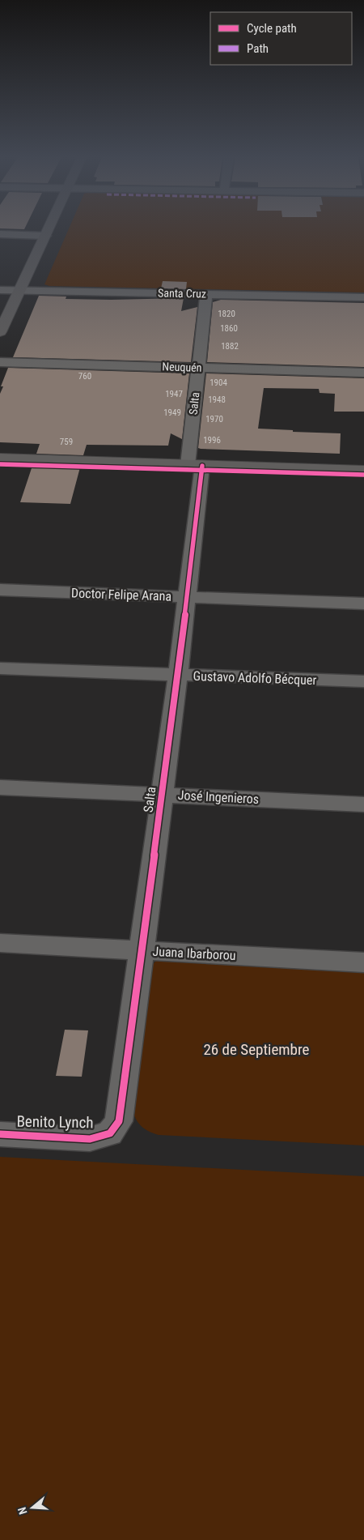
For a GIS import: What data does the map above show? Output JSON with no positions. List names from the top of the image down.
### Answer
{
  "streets": {
    "street": [
      "Santa Cruz",
      "Neuquén",
      "Salta",
      "Doctor Felipe Arana",
      "Gustavo Adolfo Bécquer",
      "José Ingenieros",
      "Juana Ibarborou",
      "Benito Lynch"
    ]
  },
  "crossings": [
    ["Santa Cruz", "Salta"],
    ["Neuquén", "Salta"],
    ["Salta", "Doctor Felipe Arana"],
    ["Salta", "Gustavo Adolfo Bécquer"],
    ["Salta", "José Ingenieros"],
    ["Salta", "Juana Ibarborou"],
    ["Salta", "Benito Lynch"]
  ],
  "parks": ["26 de Septiembre"],
  "house_numbers": [
    "1820",
    "1860",
    "1882",
    "760",
    "1904",
    "1947",
    "1948",
    "1949",
    "1970",
    "1996",
    "759"
  ],
  "legend": ["Cycle path", "Path"],
  "north": "left"
}
